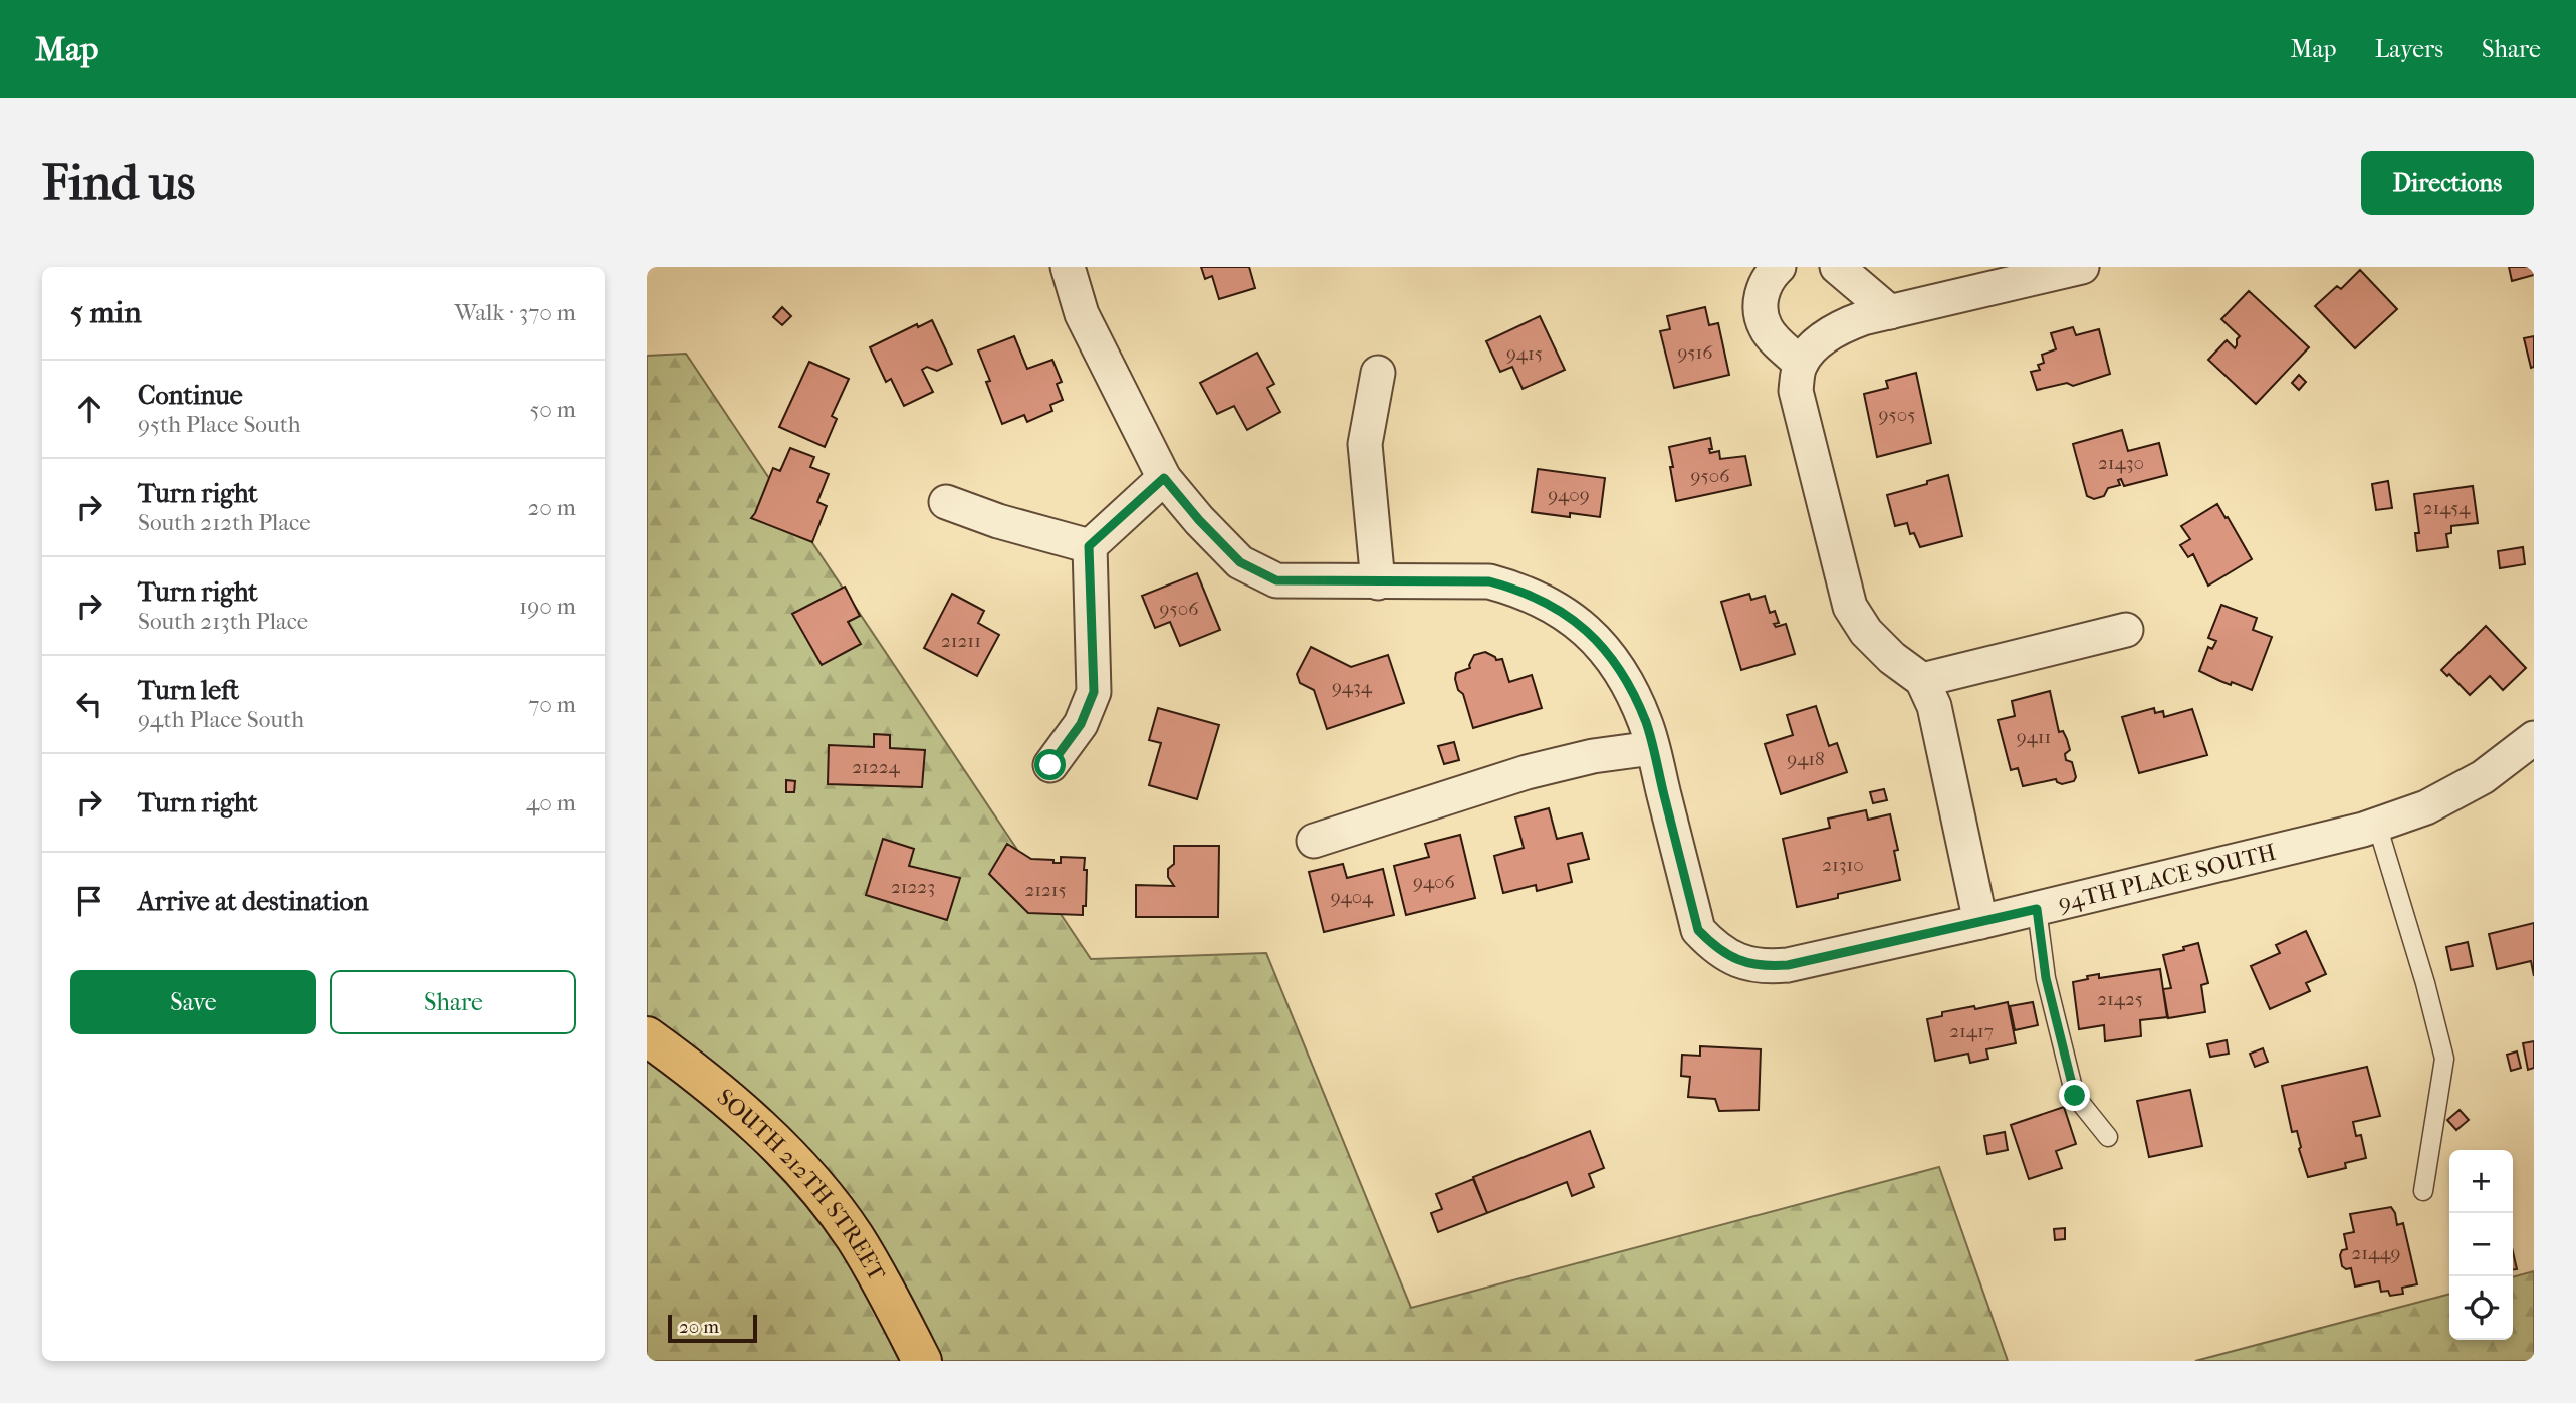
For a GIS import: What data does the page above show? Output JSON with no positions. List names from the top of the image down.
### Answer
{
  "streets": {
    "main road": ["SOUTH 212TH STREET"],
    "street": ["94TH PLACE SOUTH"]
  },
  "house_numbers": [
    "9516",
    "9415",
    "9505",
    "21430",
    "9506",
    "9409",
    "21454",
    "9506",
    "21211",
    "9434",
    "9411",
    "9418",
    "21224",
    "21310",
    "9406",
    "21223",
    "21215",
    "9404",
    "21425",
    "21417",
    "21449"
  ],
  "scale_bar": "20 m",
  "page": {
    "header": "Map",
    "nav": ["Map", "Layers", "Share"],
    "buttons": [
      "Directions",
      ["Save", "Share"]
    ],
    "title": "Find us",
    "heading": ["5 min", "Walk · 370 m"],
    "list": [
      ["Continue", "95th Place South", "50 m"],
      ["Turn right", "South 212th Place", "20 m"],
      ["Turn right", "South 213th Place", "190 m"],
      ["Turn left", "94th Place South", "70 m"],
      ["Turn right", "40 m"],
      "Arrive at destination"
    ],
    "map_buttons": ["+", "−"],
    "scale": "20 m"
  }
}
